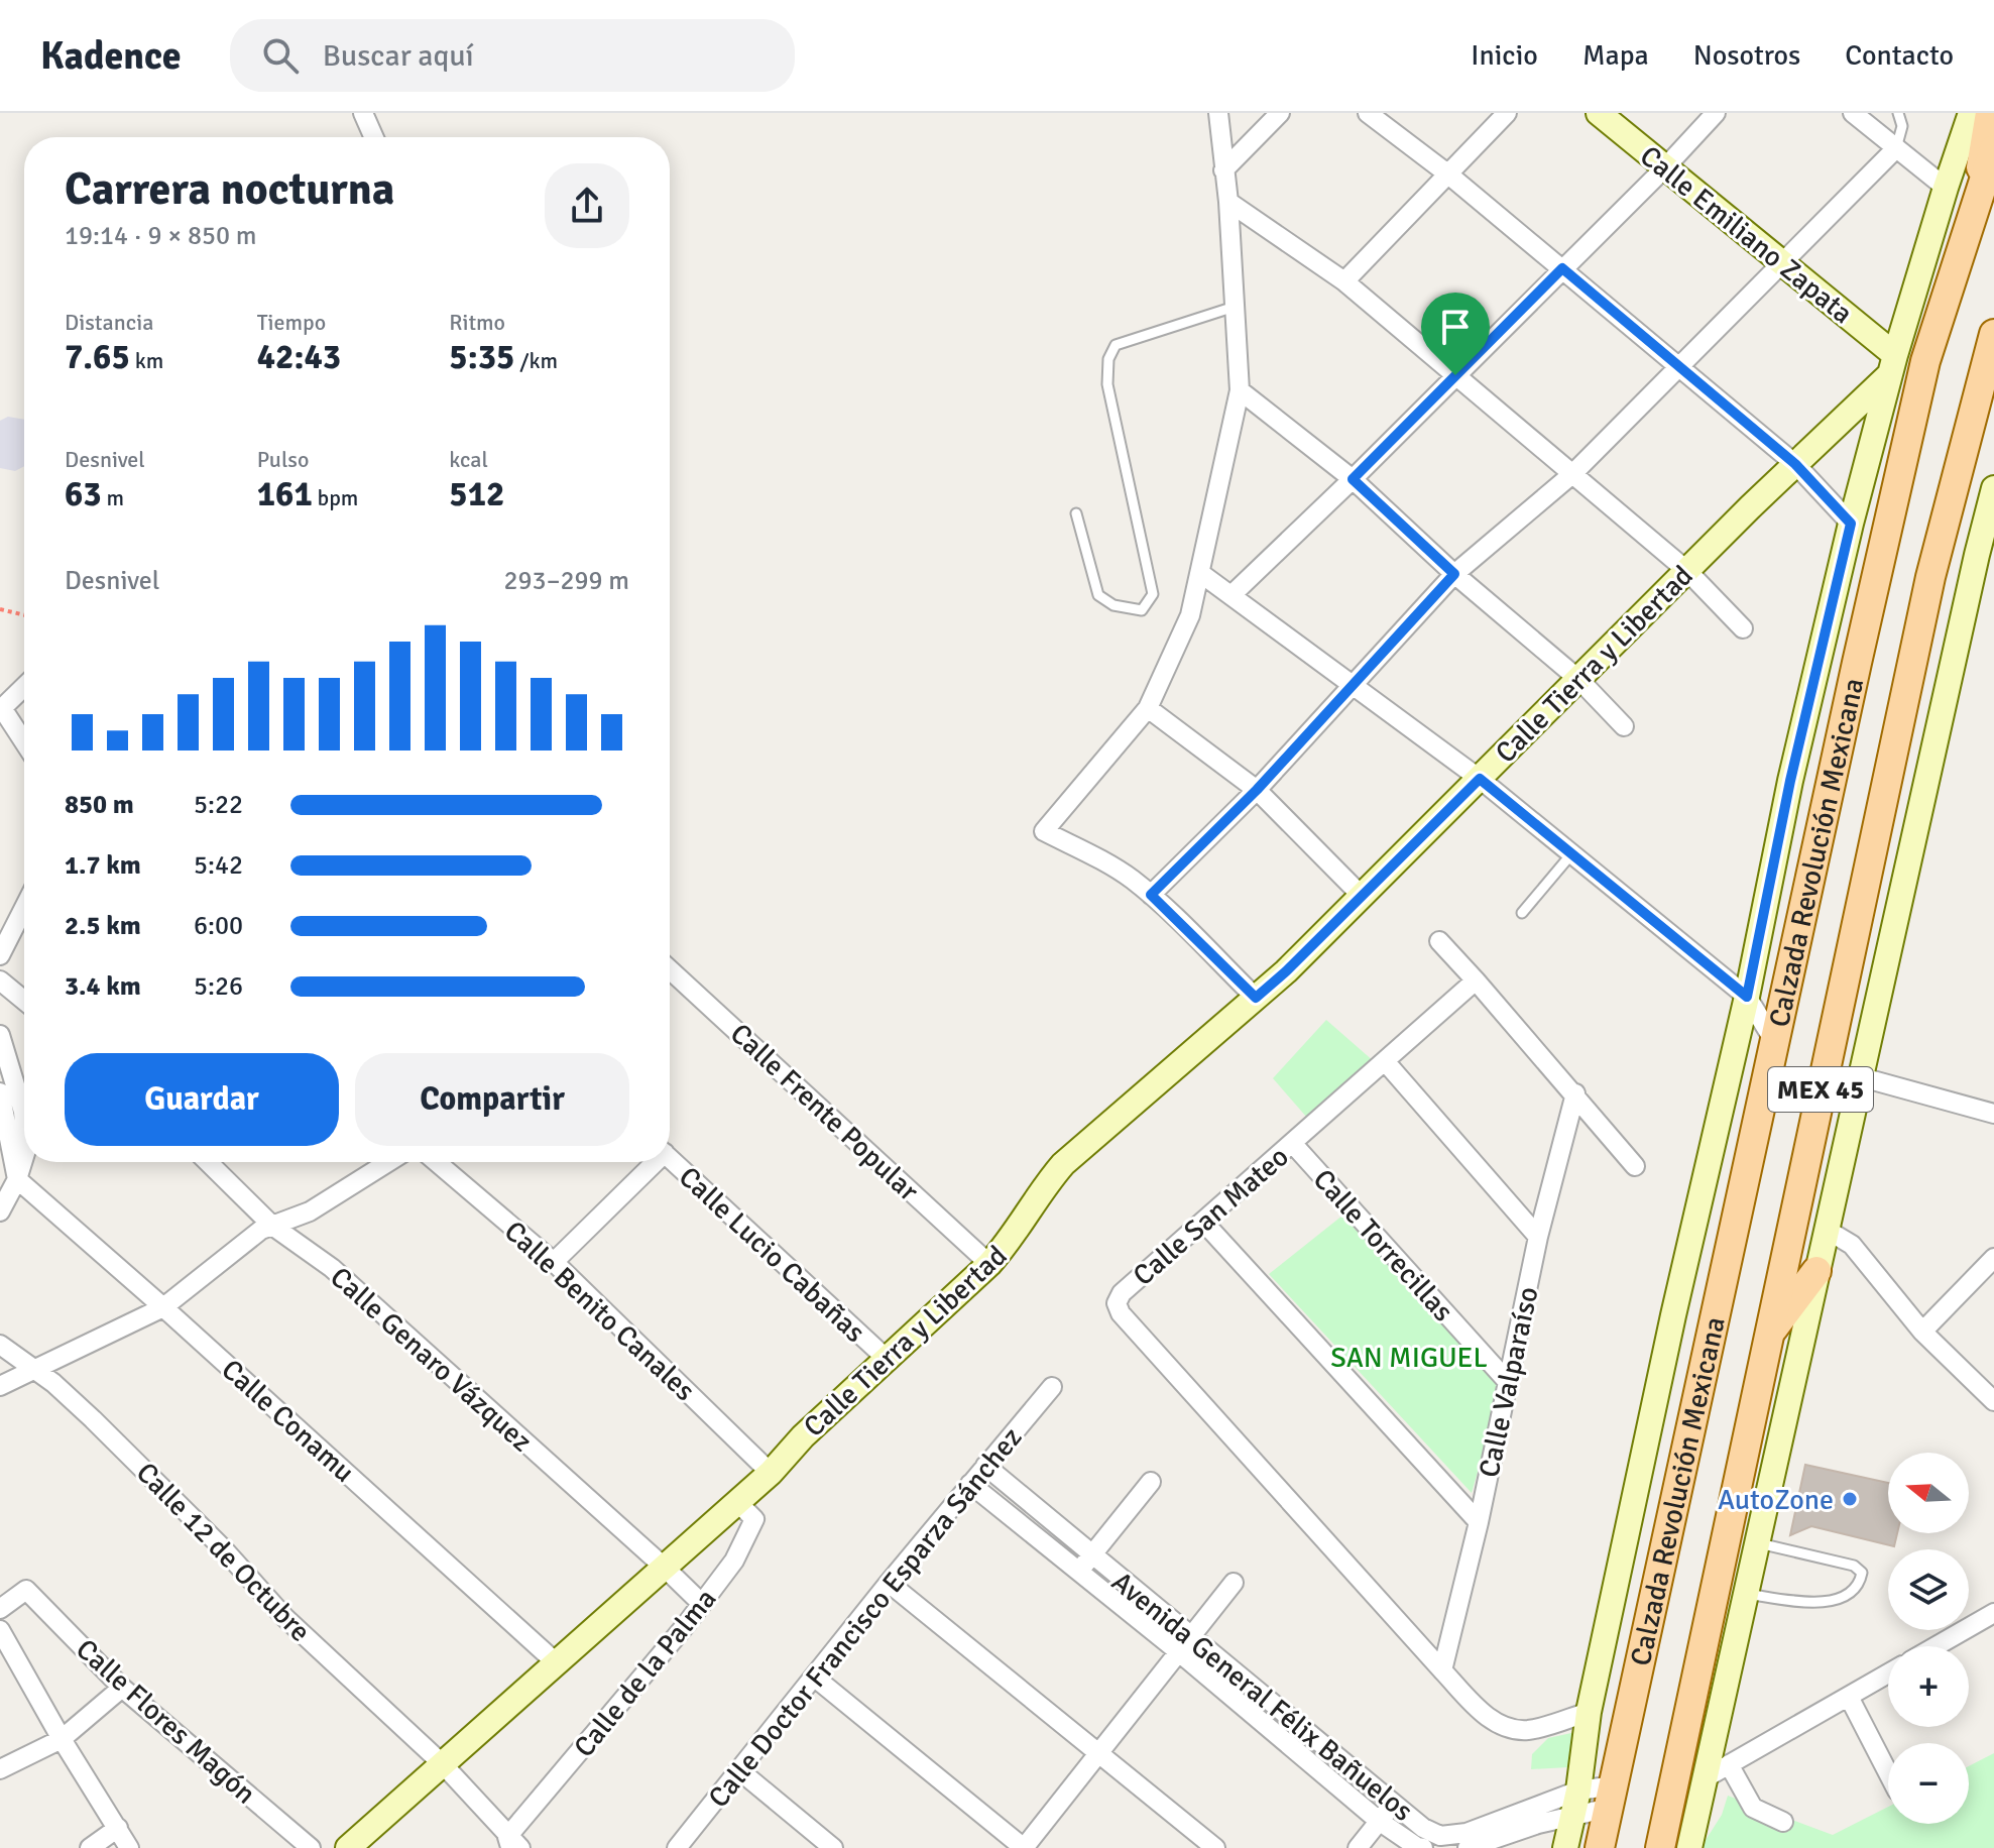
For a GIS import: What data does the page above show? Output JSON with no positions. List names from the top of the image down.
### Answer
{
  "streets": {
    "main road": ["Calzada Revolución Mexicana", "MEX 45"],
    "street": [
      "Calle Emiliano Zapata",
      "Calle Tierra y Libertad",
      "Calle Frente Popular",
      "Calle San Mateo",
      "Calle Torrecillas",
      "Calle Lucio Cabañas",
      "Calle Benito Canales",
      "Calle Genaro Vázquez",
      "Calle Valparaíso",
      "Calle Conamu",
      "Calle 12 de Octubre",
      "Calle Doctor Francisco Esparza Sánchez",
      "Calle de la Palma",
      "Avenida General Félix Bañuelos",
      "Calle Flores Magón"
    ]
  },
  "crossings": [
    ["Calle Emiliano Zapata", "Calle Tierra y Libertad"],
    ["Calle Tierra y Libertad", "Calle Frente Popular"],
    ["Calle Tierra y Libertad", "Calle Lucio Cabañas"],
    ["Calle Tierra y Libertad", "Calle Benito Canales"],
    ["Calle Tierra y Libertad", "Calle Genaro Vázquez"],
    ["Calle Tierra y Libertad", "Calle Conamu"],
    ["Calle Tierra y Libertad", "Calle 12 de Octubre"],
    ["Calle Tierra y Libertad", "Calle de la Palma"],
    ["Calzada Revolución Mexicana", "Avenida General Félix Bañuelos"],
    ["Calle San Mateo", "Calle Torrecillas"],
    ["Calle San Mateo", "Calle Valparaíso"],
    ["Calle Torrecillas", "Calle Valparaíso"],
    ["Calle Genaro Vázquez", "Calle de la Palma"],
    ["Calle 12 de Octubre", "Calle de la Palma"],
    ["Calle Doctor Francisco Esparza Sánchez", "Avenida General Félix Bañuelos"]
  ],
  "parks": ["SAN MIGUEL"],
  "places": ["AutoZone"],
  "north": "left",
  "page": {
    "header": "Kadence",
    "search": "Buscar aquí",
    "nav": [
      "Inicio",
      "Mapa",
      "Nosotros",
      "Contacto"
    ],
    "heading": ["Carrera nocturna", "19:14 · 9 × 850 m"],
    "stats": [
      ["Distancia", "7.65 km"],
      ["Tiempo", "42:43"],
      ["Ritmo", "5:35 /km"],
      ["Desnivel", "63 m"],
      ["Pulso", "161 bpm"],
      ["kcal", "512"]
    ],
    "chart": ["Desnivel", "293–299 m"],
    "list": [
      {
        "name": "850 m",
        "note": "5:22"
      },
      {
        "name": "1.7 km",
        "note": "5:42"
      },
      {
        "name": "2.5 km",
        "note": "6:00"
      },
      {
        "name": "3.4 km",
        "note": "5:26"
      }
    ],
    "buttons": ["Guardar", "Compartir"],
    "map_buttons": ["+", "−"]
  }
}
